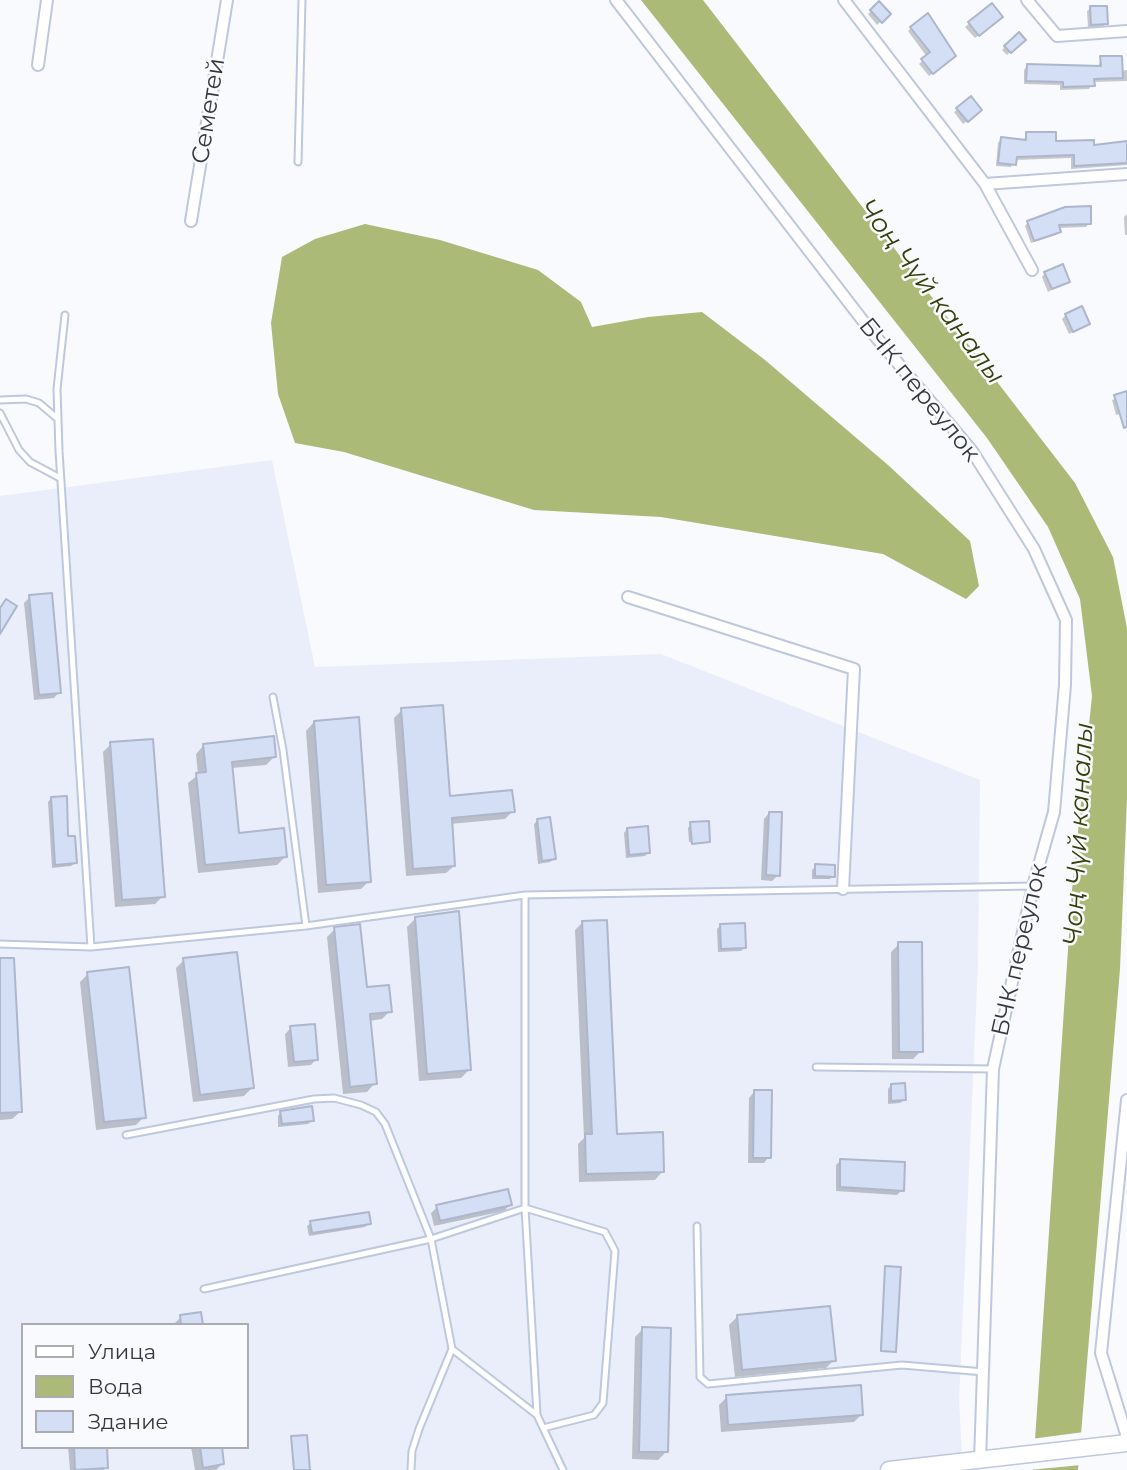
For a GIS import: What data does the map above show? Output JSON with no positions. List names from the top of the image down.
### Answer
{
  "streets": {
    "street": ["Семетей", "БЧК переулок"]
  },
  "water": ["Чоң Чүй каналы"],
  "legend": ["Улица", "Вода", "Здание"]
}
